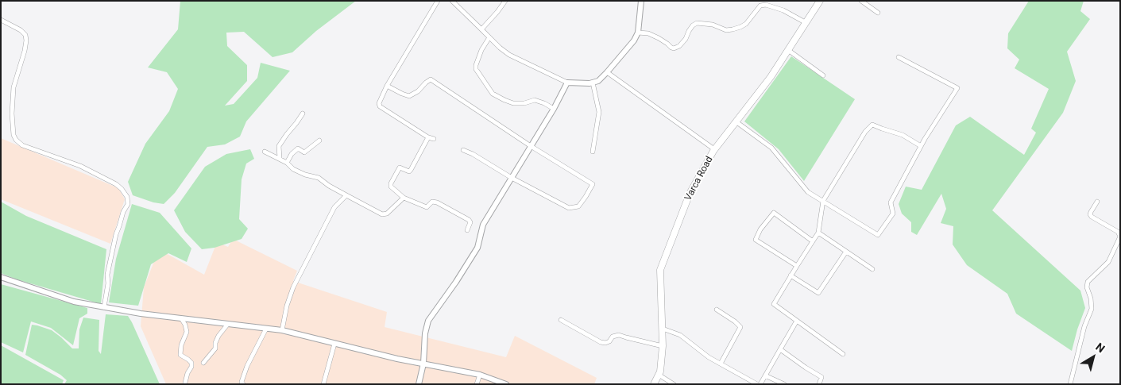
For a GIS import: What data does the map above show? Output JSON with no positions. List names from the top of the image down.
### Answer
{
  "streets": {
    "main road": ["Varca Road"]
  },
  "north": "top right"
}
